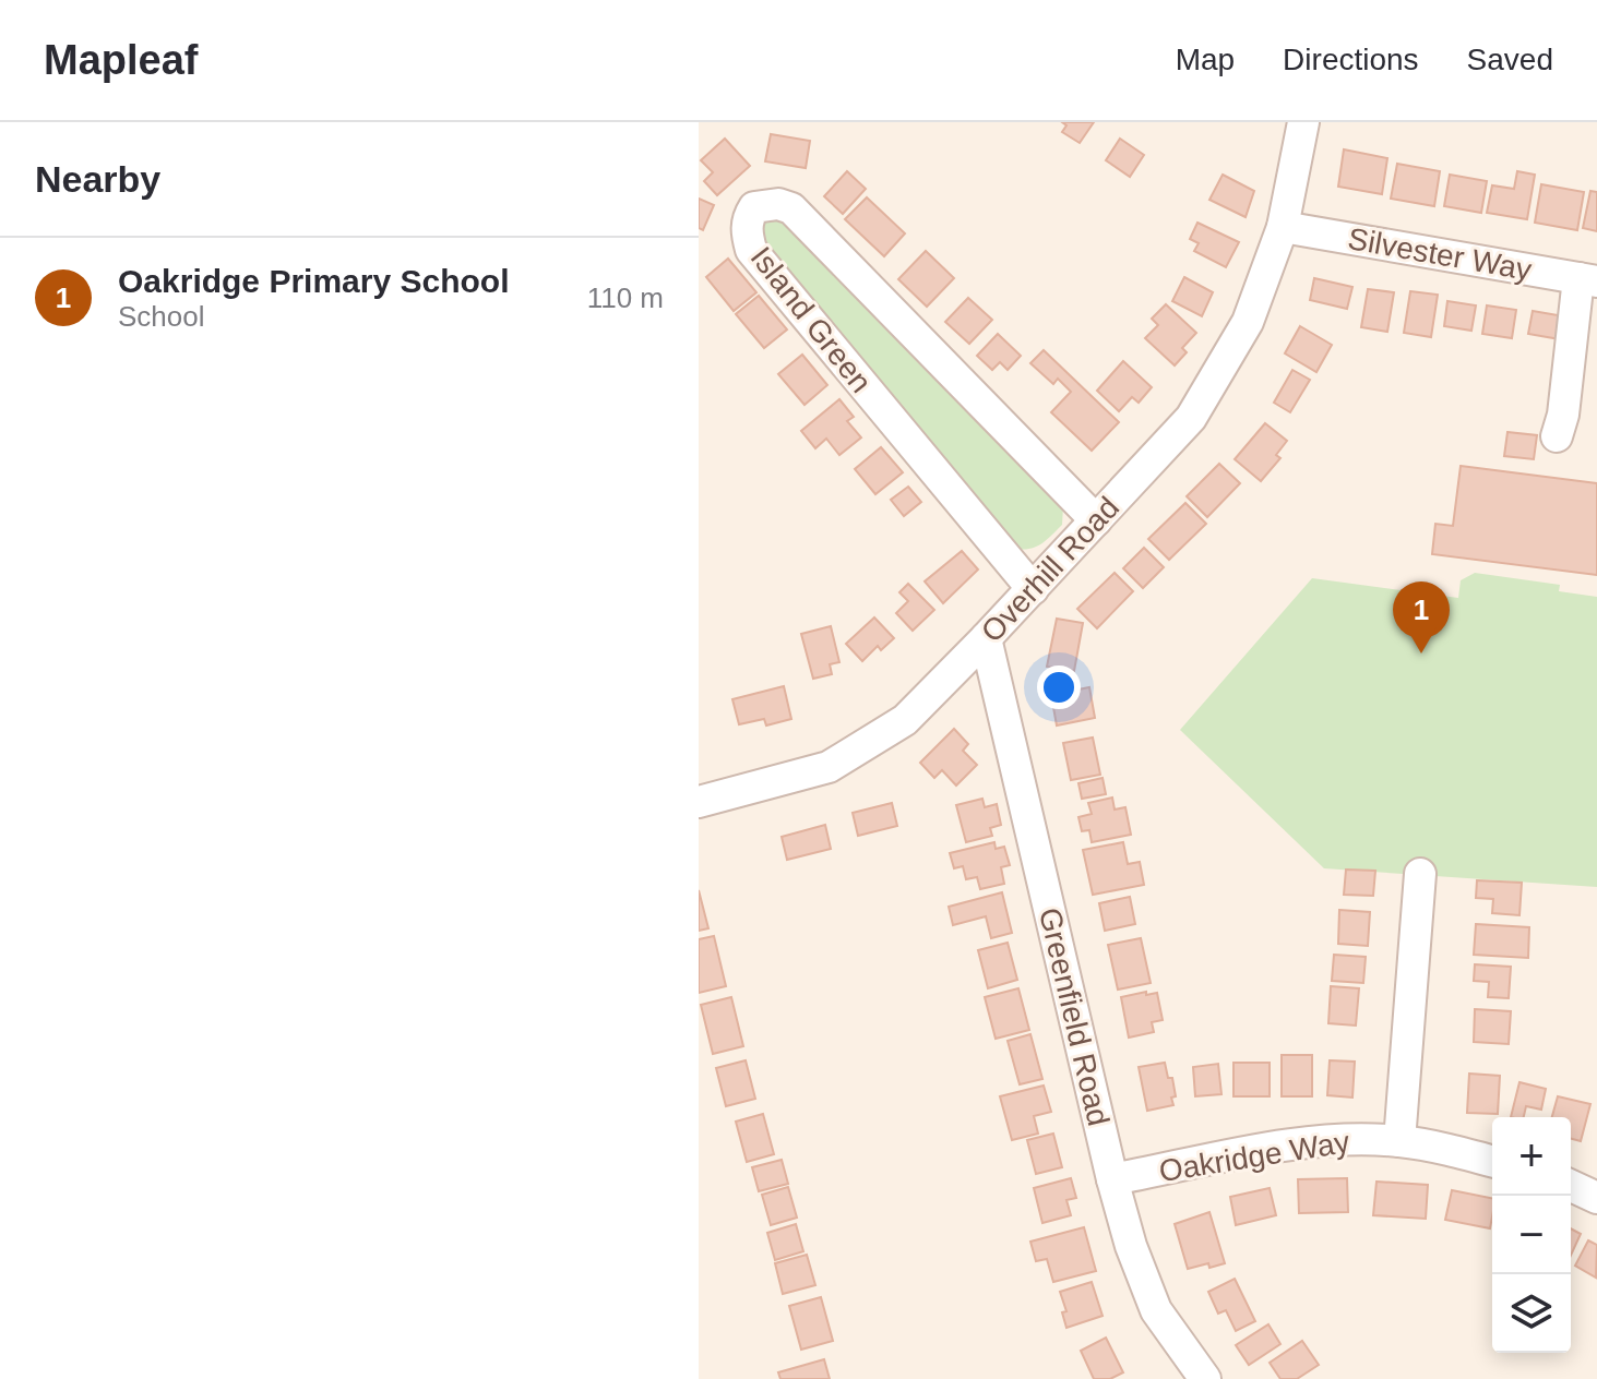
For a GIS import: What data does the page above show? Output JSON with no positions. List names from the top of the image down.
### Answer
{
  "streets": {
    "street": [
      "Silvester Way",
      "Island Green",
      "Overhill Road",
      "Greenfield Road",
      "Oakridge Way"
    ]
  },
  "crossings": [
    ["Silvester Way", "Overhill Road"],
    ["Island Green", "Overhill Road"],
    ["Overhill Road", "Greenfield Road"],
    ["Greenfield Road", "Oakridge Way"]
  ],
  "page": {
    "header": "Mapleaf",
    "nav": ["Map", "Directions", "Saved"],
    "heading": "Nearby",
    "list": [
      {
        "mark": "1",
        "name": "Oakridge Primary School",
        "note": "School",
        "value": "110 m"
      }
    ],
    "pins": "1",
    "map_buttons": ["+", "−"]
  }
}
